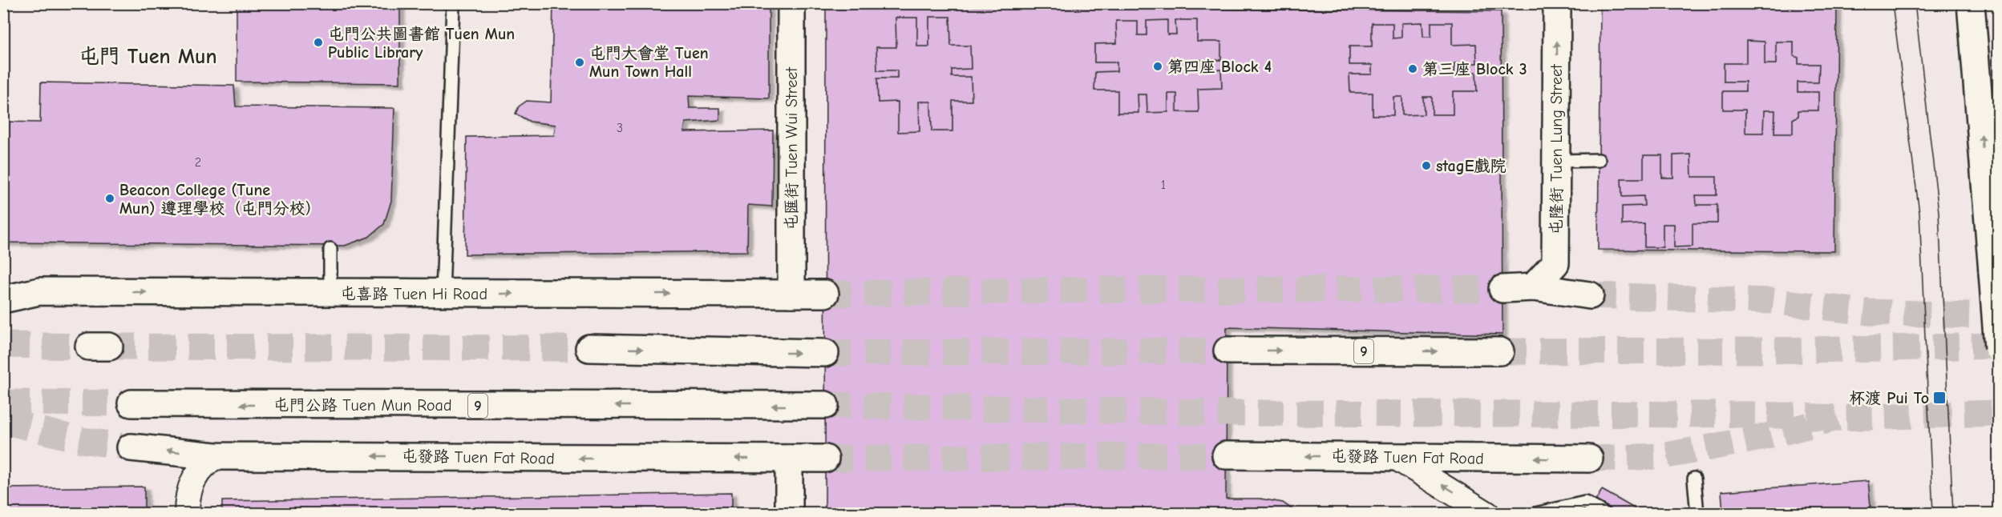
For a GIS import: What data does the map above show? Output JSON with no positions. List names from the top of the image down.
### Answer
{
  "streets": {
    "main road": [
      "屯匯街 Tuen Wui Street",
      "屯隆街 Tuen Lung Street",
      "屯喜路 Tuen Hi Road",
      "9",
      "屯門公路 Tuen Mun Road",
      "屯發路 Tuen Fat Road"
    ]
  },
  "crossings": [
    ["屯匯街 Tuen Wui Street", "屯喜路 Tuen Hi Road"]
  ],
  "one_way": ["屯隆街 Tuen Lung Street"],
  "districts": ["屯門 Tuen Mun"],
  "places": {
    "other": [
      "屯門公共圖書館 Tuen Mun Public Library",
      "屯門大會堂 Tuen Mun Town Hall",
      "第四座 Block 4",
      "第三座 Block 3",
      "stagE戲院",
      "Beacon College (Tune Mun) 遵理學校（屯門分校）"
    ],
    "transit": ["杯渡 Pui To"]
  },
  "house_numbers": ["3", "2", "1"]
}
